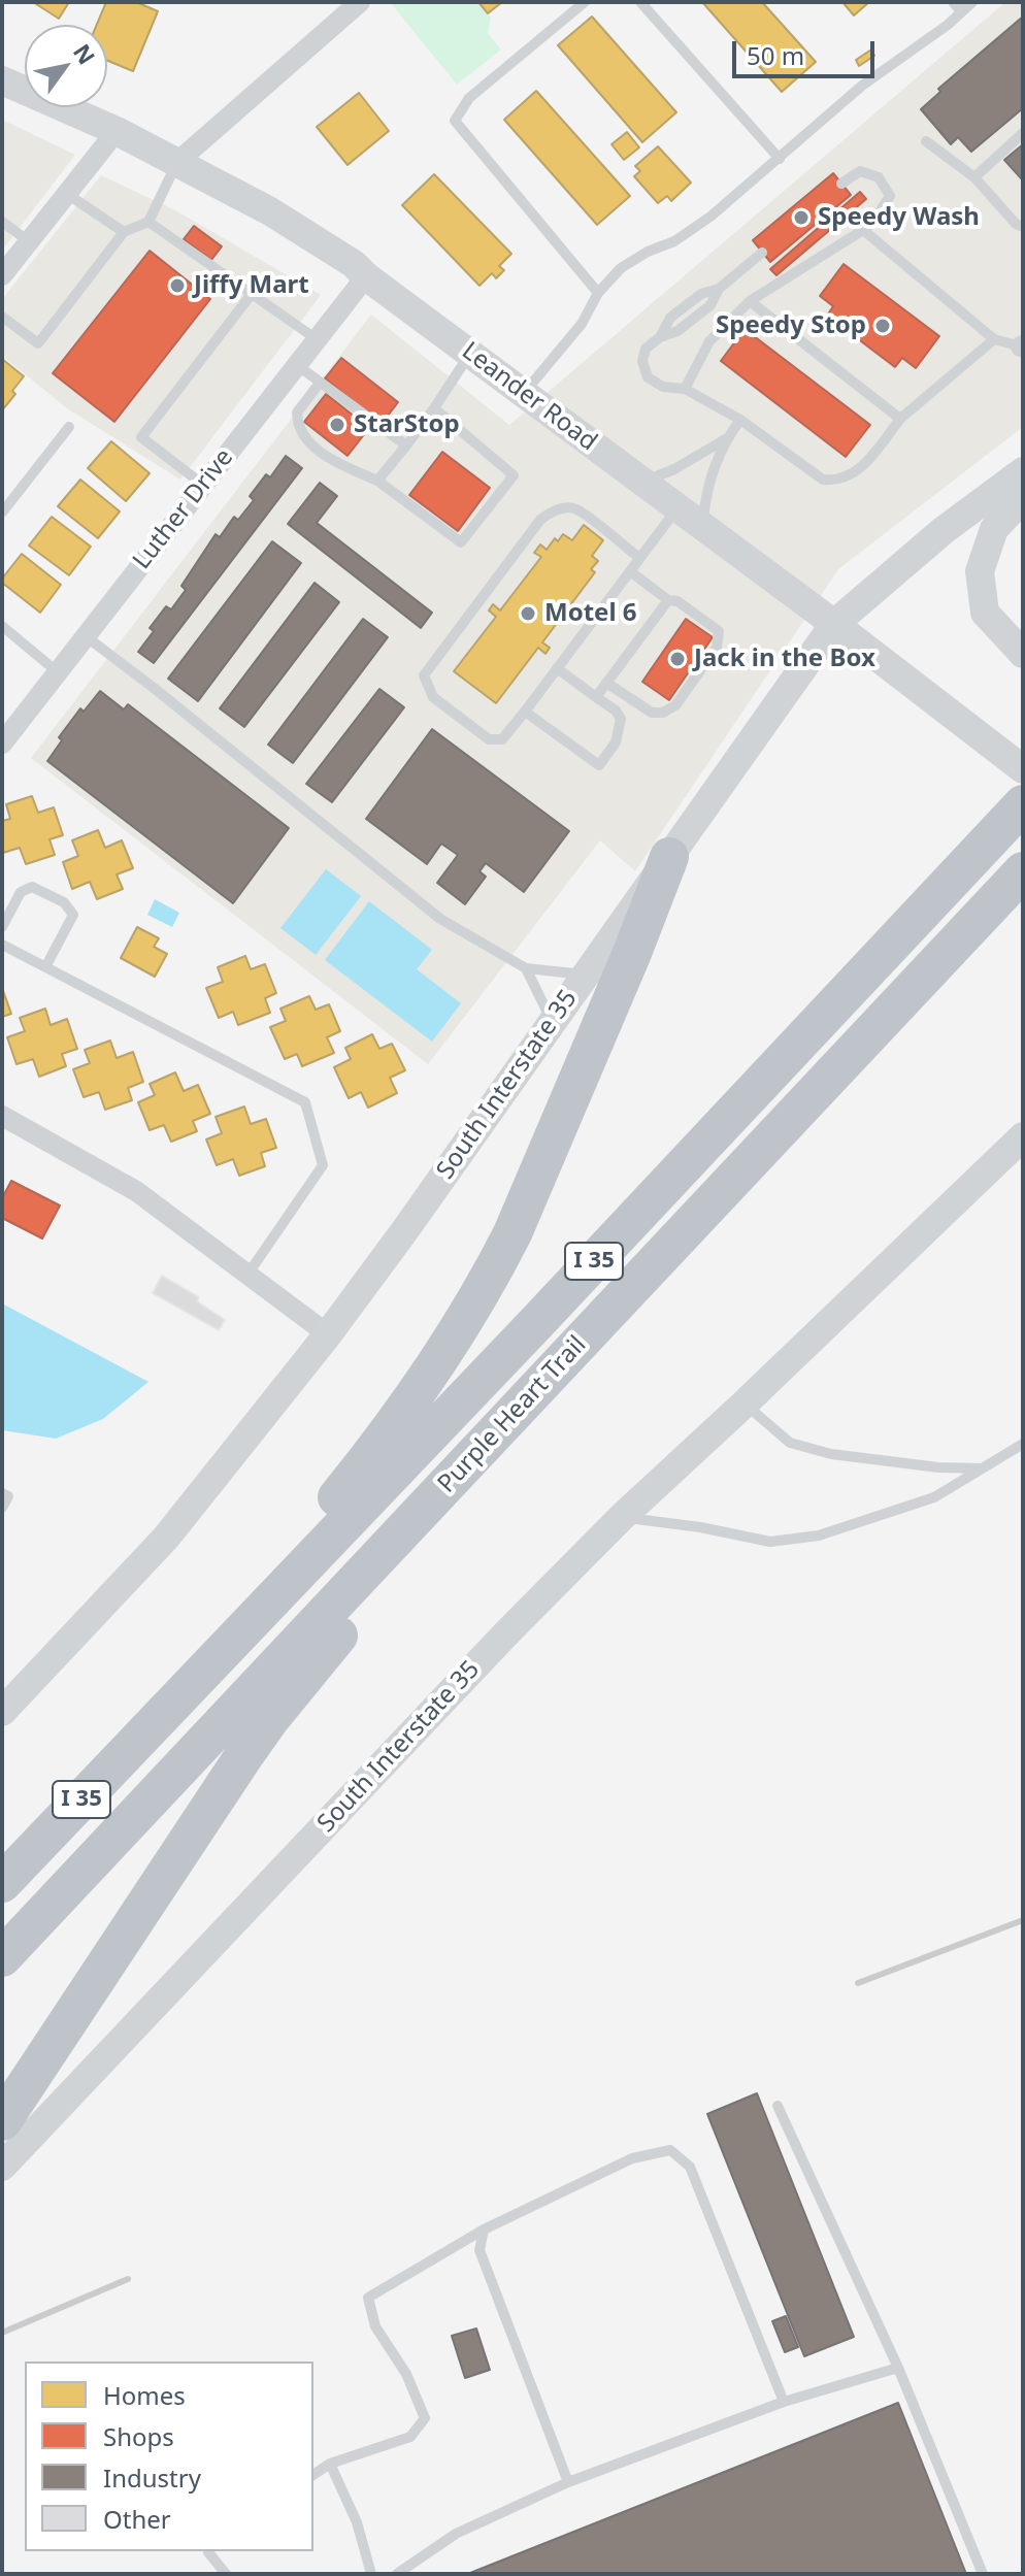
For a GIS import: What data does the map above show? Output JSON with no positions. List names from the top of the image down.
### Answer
{
  "streets": {
    "highway": ["I 35", "Purple Heart Trail"],
    "main road": ["Leander Road", "South Interstate 35"],
    "street": ["Luther Drive"]
  },
  "crossings": [
    ["Leander Road", "Luther Drive"],
    ["Leander Road", "South Interstate 35"]
  ],
  "places": [
    "Speedy Wash",
    "Jiffy Mart",
    "Speedy Stop",
    "StarStop",
    "Motel 6",
    "Jack in the Box"
  ],
  "legend": [
    "Homes",
    "Shops",
    "Industry",
    "Other"
  ],
  "scale_bar": "50 m",
  "north": "top right"
}
